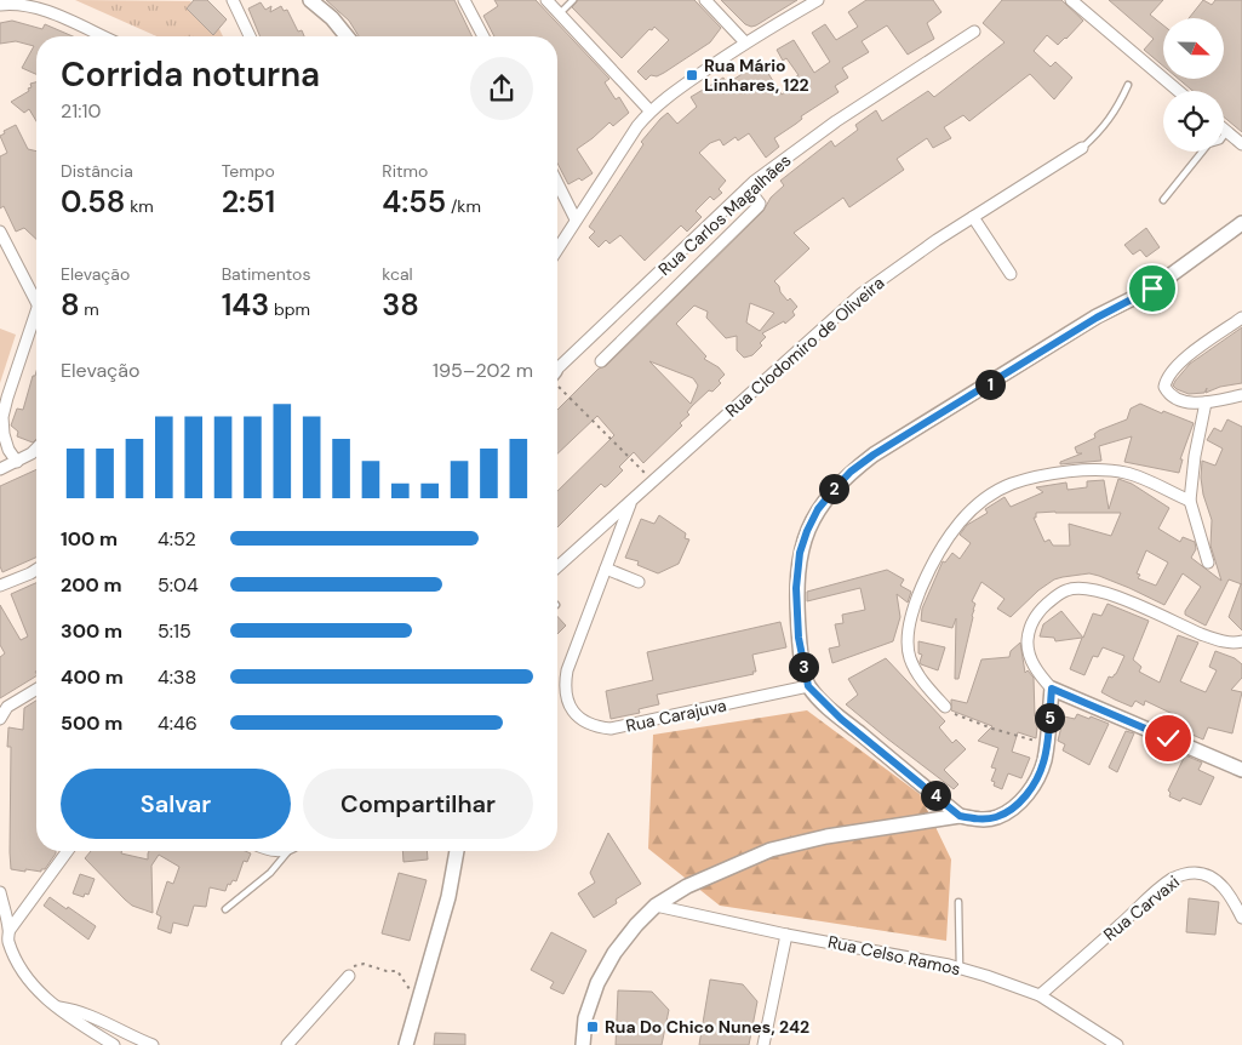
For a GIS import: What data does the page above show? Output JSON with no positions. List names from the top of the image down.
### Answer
{
  "streets": {
    "street": [
      "Rua Carlos Magalhães",
      "Rua Clodomiro de Oliveira",
      "Rua Carajuva",
      "Rua Carvaxi",
      "Rua Celso Ramos"
    ]
  },
  "crossings": [
    ["Rua Clodomiro de Oliveira", "Rua Carajuva"],
    ["Rua Carvaxi", "Rua Celso Ramos"]
  ],
  "places": {
    "transit": ["Rua Mário Linhares, 122", "Rua Do Chico Nunes, 242"]
  },
  "north": "right",
  "page": {
    "heading": ["Corrida noturna", "21:10"],
    "stats": [
      ["Distância", "0.58 km"],
      ["Tempo", "2:51"],
      ["Ritmo", "4:55 /km"],
      ["Elevação", "8 m"],
      ["Batimentos", "143 bpm"],
      ["kcal", "38"]
    ],
    "chart": ["Elevação", "195–202 m"],
    "pins": [
      "1",
      "2",
      "3",
      "5",
      "4"
    ],
    "list": [
      {
        "name": "100 m",
        "note": "4:52"
      },
      {
        "name": "200 m",
        "note": "5:04"
      },
      {
        "name": "300 m",
        "note": "5:15"
      },
      {
        "name": "400 m",
        "note": "4:38"
      },
      {
        "name": "500 m",
        "note": "4:46"
      }
    ],
    "buttons": ["Salvar", "Compartilhar"]
  }
}
